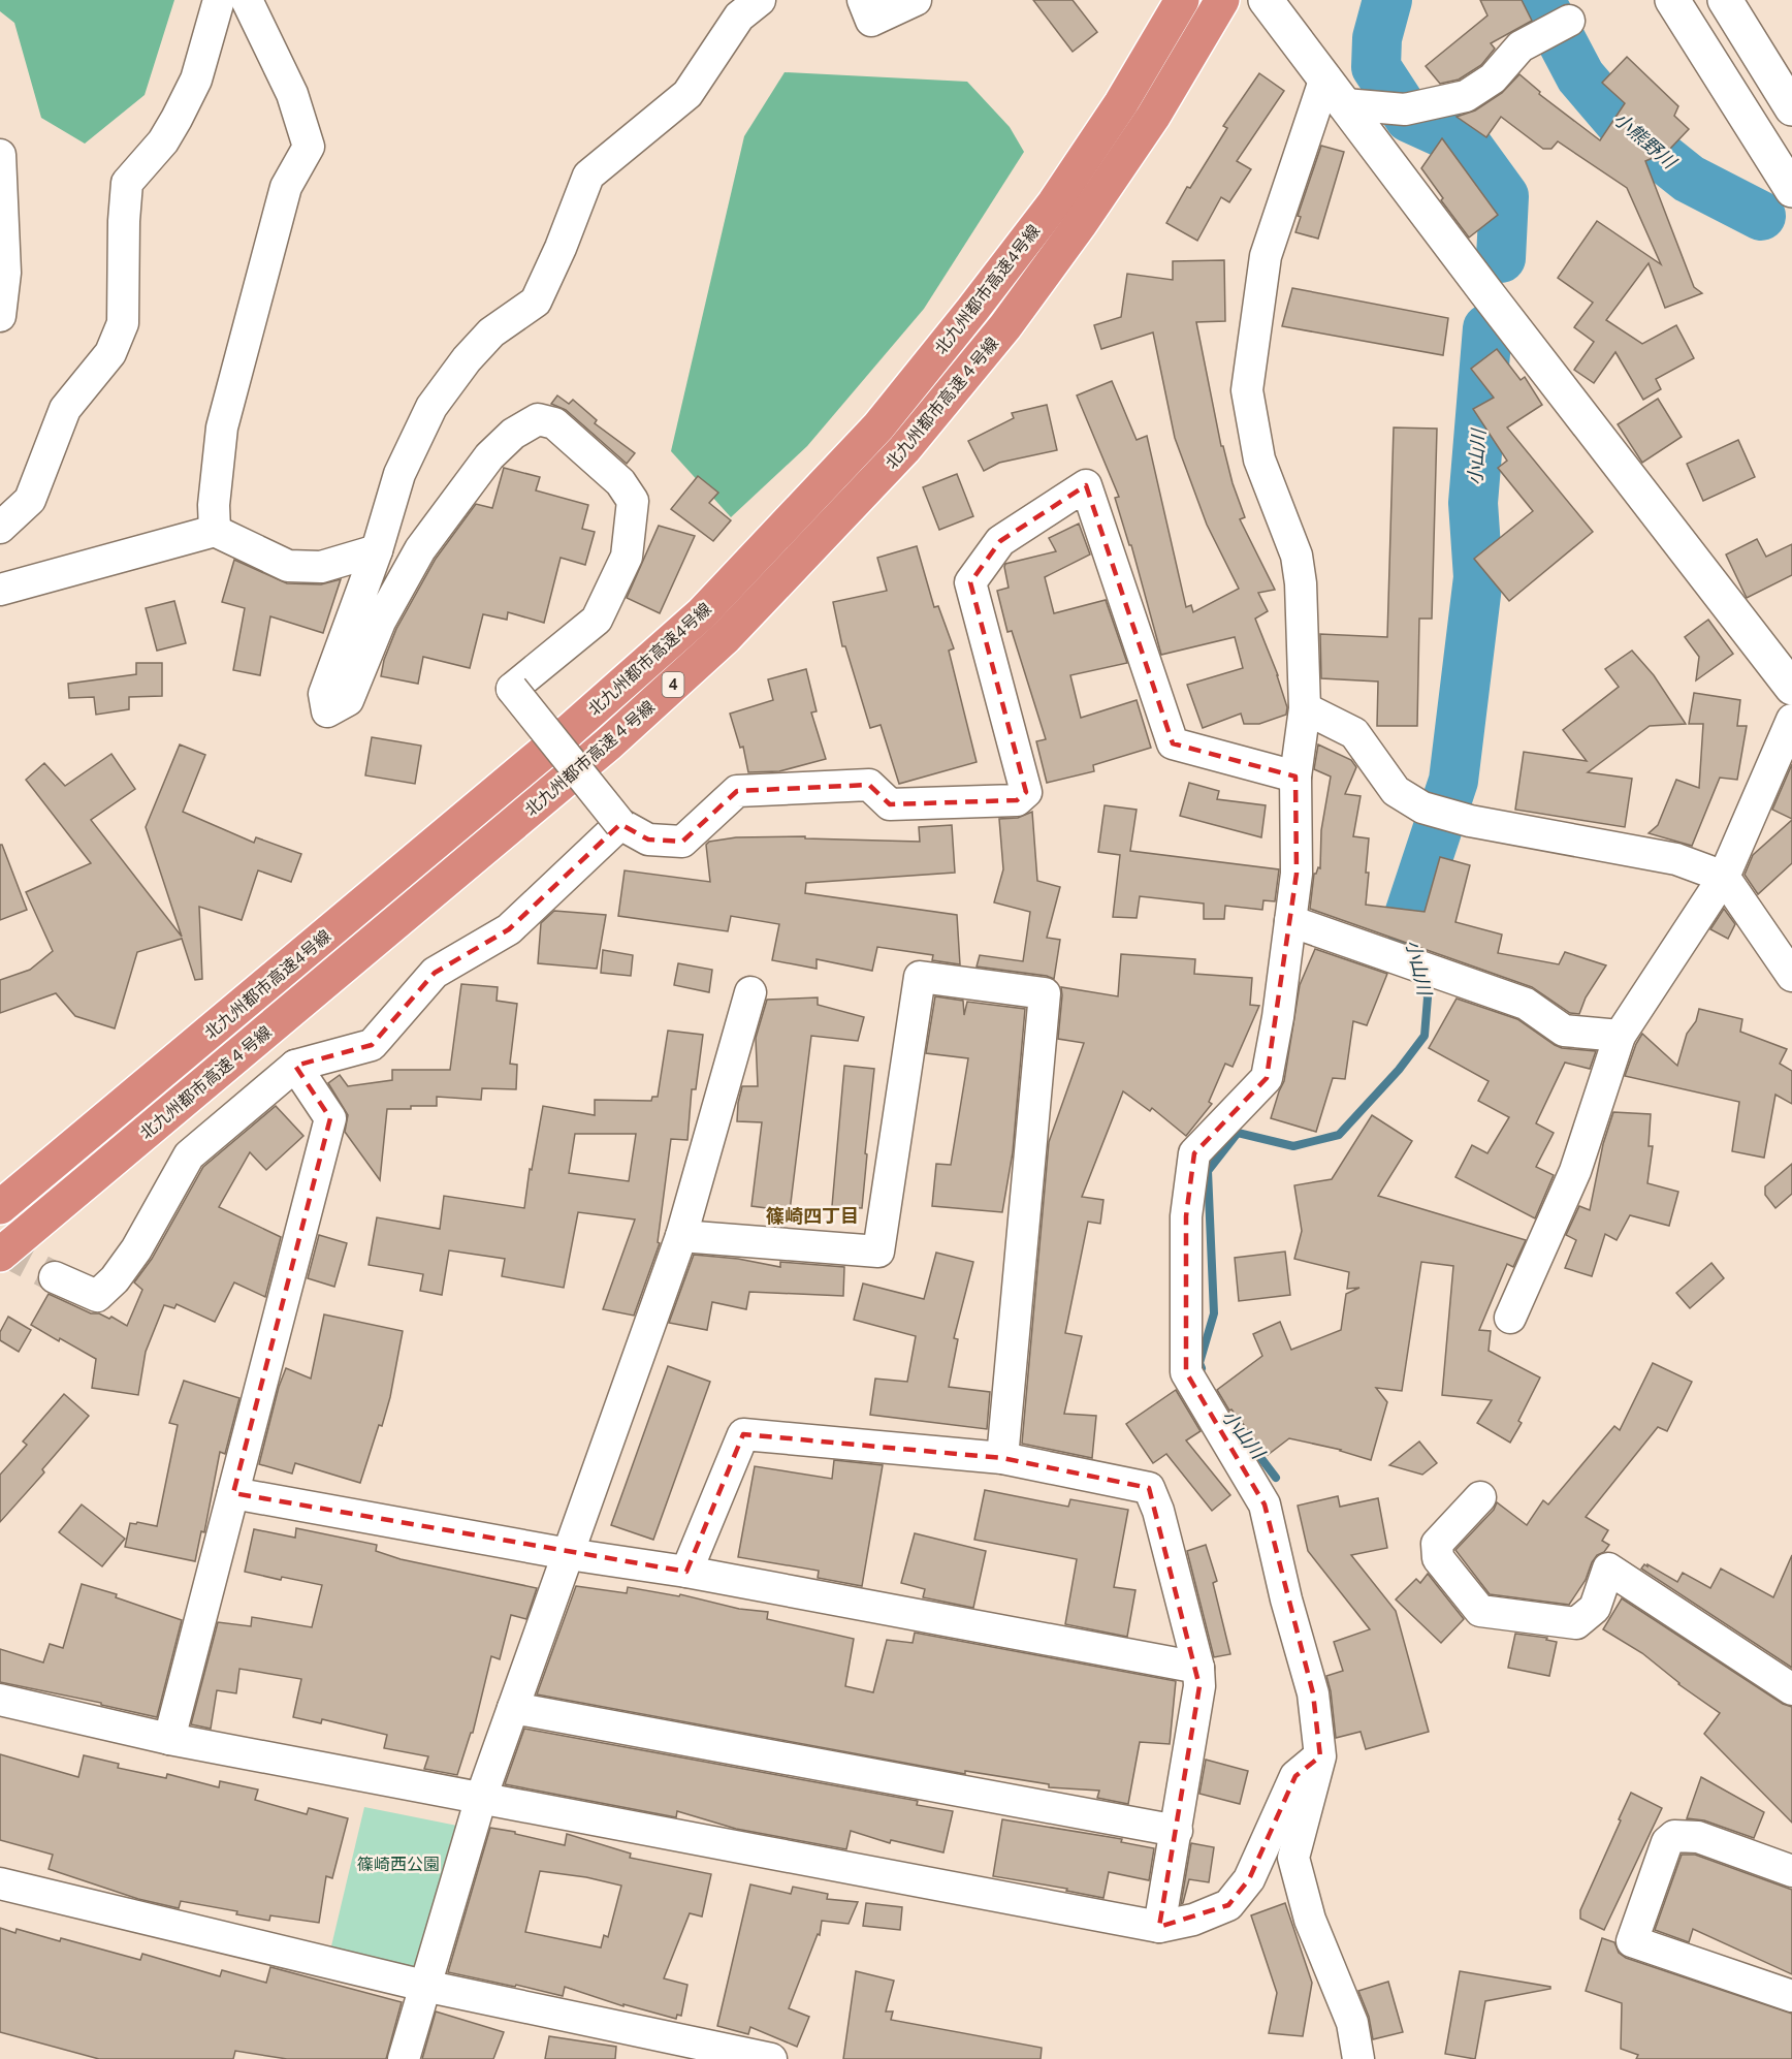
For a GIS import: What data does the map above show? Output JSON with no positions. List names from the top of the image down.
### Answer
{
  "streets": {
    "highway": ["北九州都市高速4号線", "北九州都市高速４号線", "4"]
  },
  "districts": ["篠崎四丁目"],
  "water": ["小熊野川", "小山川"],
  "parks": ["篠崎西公園"]
}
